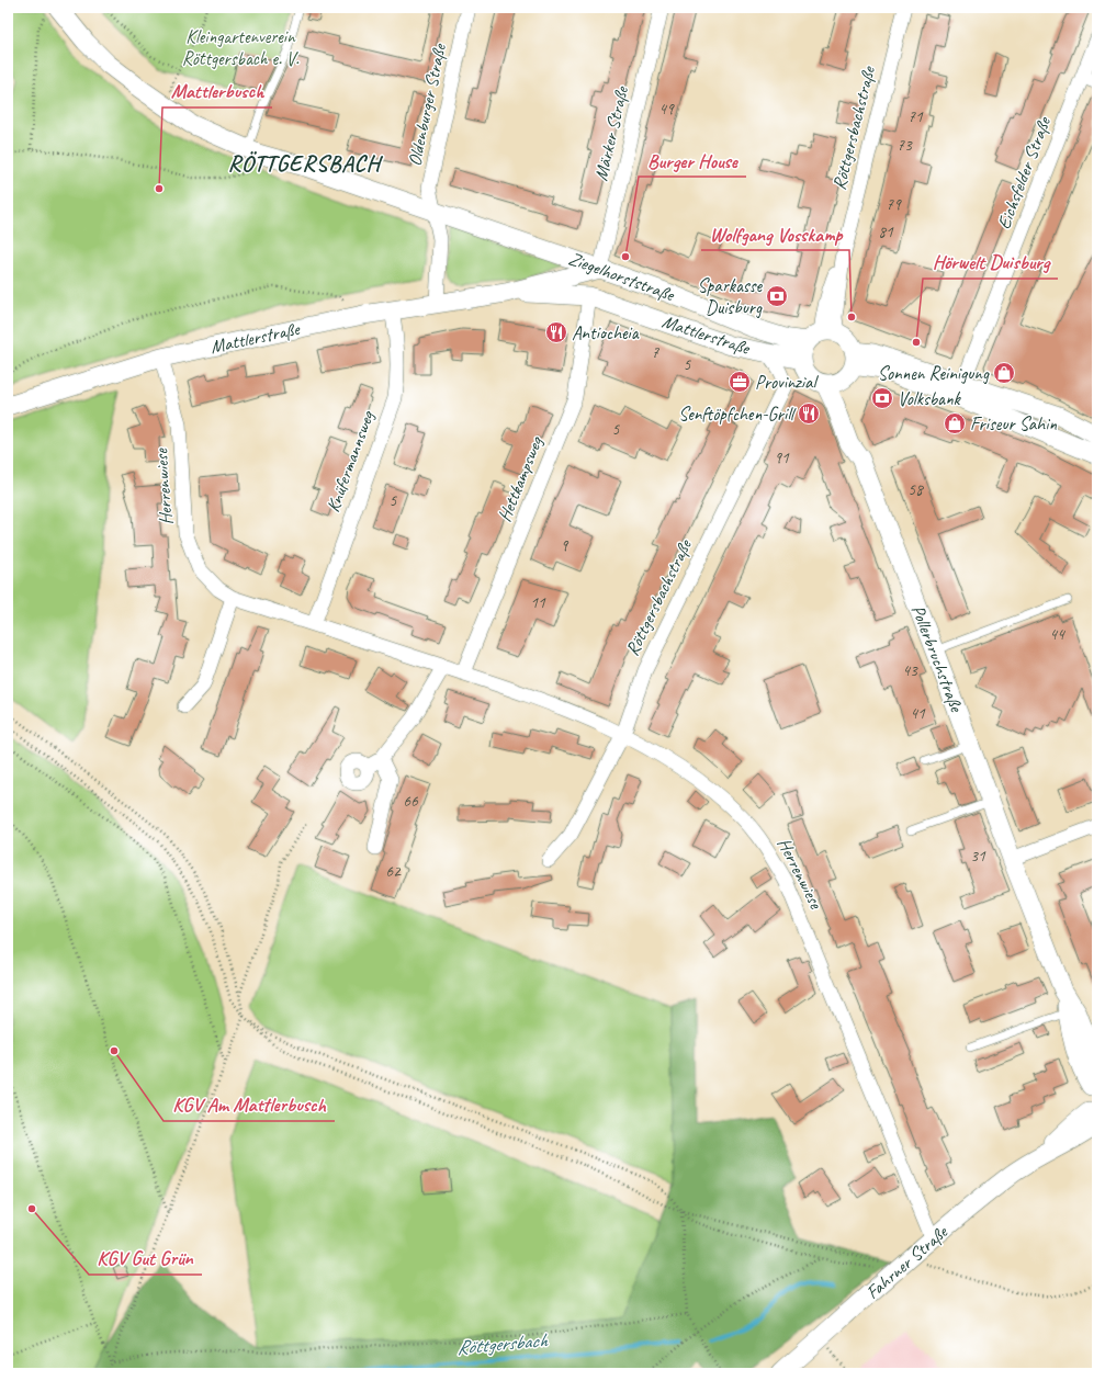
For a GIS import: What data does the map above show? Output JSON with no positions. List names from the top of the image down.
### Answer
{
  "streets": {
    "street": [
      "Oldenburger Straße",
      "Röttgersbachstraße",
      "Märker Straße",
      "Eichsfelder Straße",
      "Ziegelhorststraße",
      "Mattlerstraße",
      "Knüfermannsweg",
      "Hettkampsweg",
      "Herrenwiese",
      "Pollerbruchstraße",
      "Fahrner Straße"
    ]
  },
  "crossings": [
    ["Oldenburger Straße", "Ziegelhorststraße"],
    ["Röttgersbachstraße", "Ziegelhorststraße"],
    ["Röttgersbachstraße", "Mattlerstraße"],
    ["Röttgersbachstraße", "Herrenwiese"],
    ["Röttgersbachstraße", "Pollerbruchstraße"],
    ["Märker Straße", "Ziegelhorststraße"],
    ["Märker Straße", "Mattlerstraße"],
    ["Ziegelhorststraße", "Mattlerstraße"],
    ["Ziegelhorststraße", "Pollerbruchstraße"],
    ["Mattlerstraße", "Knüfermannsweg"],
    ["Mattlerstraße", "Hettkampsweg"],
    ["Mattlerstraße", "Herrenwiese"],
    ["Mattlerstraße", "Pollerbruchstraße"],
    ["Knüfermannsweg", "Herrenwiese"],
    ["Hettkampsweg", "Herrenwiese"],
    ["Herrenwiese", "Fahrner Straße"]
  ],
  "districts": ["RÖTTGERSBACH"],
  "water": ["Röttgersbach"],
  "parks": ["Kleingartenverein Röttgersbach e. V."],
  "places": {
    "other": [
      "Mattlerbusch",
      "Burger House",
      "Wolfgang Vosskamp",
      "Hörwelt Duisburg",
      "KGV Am Mattlerbusch",
      "KGV Gut Grün"
    ],
    "bank": ["Sparkasse Duisburg", "Volksbank"],
    "restaurant": ["Antiocheia", "Senftöpfchen-Grill"],
    "shop": ["Sonnen Reinigung", "Friseur Sahin"],
    "office": ["Provinzial"]
  },
  "house_numbers": [
    "49",
    "71",
    "73",
    "79",
    "81",
    "7",
    "5",
    "5",
    "91",
    "58",
    "5",
    "9",
    "11",
    "44",
    "43",
    "41",
    "66",
    "31",
    "62"
  ]
}
